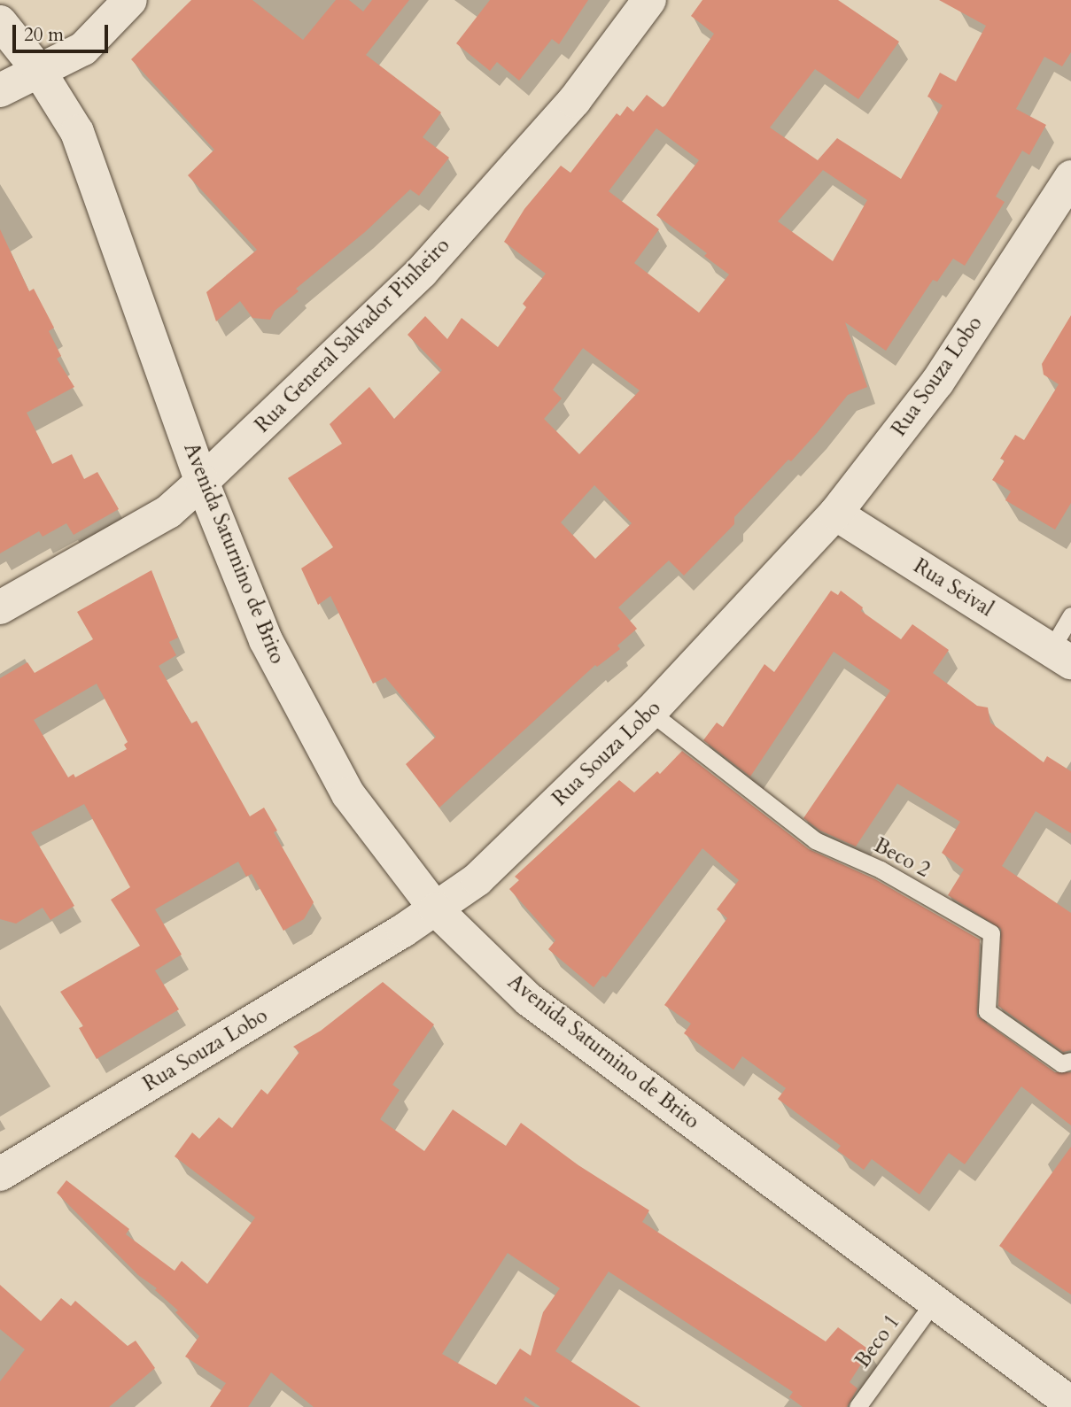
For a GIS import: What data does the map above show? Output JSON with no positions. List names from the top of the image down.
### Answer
{
  "streets": {
    "street": [
      "Rua General Salvador Pinheiro",
      "Rua Souza Lobo",
      "Avenida Saturnino de Brito",
      "Rua Seival"
    ],
    "lane": ["Beco 2", "Beco 1"]
  },
  "crossings": [
    ["Rua General Salvador Pinheiro", "Avenida Saturnino de Brito"],
    ["Rua Souza Lobo", "Avenida Saturnino de Brito"],
    ["Rua Souza Lobo", "Rua Seival"],
    ["Rua Souza Lobo", "Beco 2"],
    ["Avenida Saturnino de Brito", "Beco 1"]
  ],
  "scale_bar": "20 m"
}
